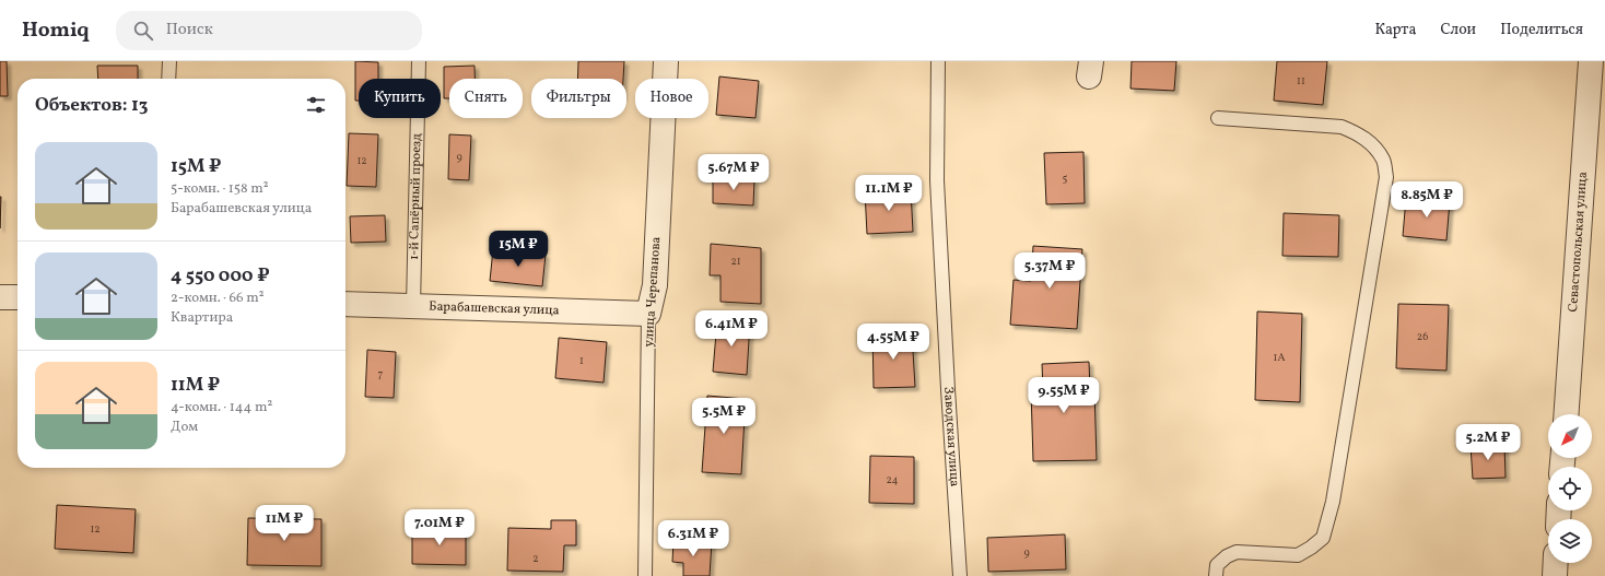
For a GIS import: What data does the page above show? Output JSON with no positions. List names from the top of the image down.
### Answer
{
  "streets": {
    "street": ["Севастопольская улица", "улица Черепанова", "Барабашевская улица"],
    "lane": ["1-й Сапёрный проезд", "Заводская улица"]
  },
  "crossings": [
    ["1-й Сапёрный проезд", "Барабашевская улица"],
    ["улица Черепанова", "Барабашевская улица"]
  ],
  "house_numbers": [
    "11",
    "9",
    "12",
    "5",
    "21",
    "26",
    "1А",
    "1",
    "7",
    "24",
    "12",
    "9",
    "2"
  ],
  "north": "bottom left",
  "page": {
    "header": "Homiq",
    "search": "Поиск",
    "nav": ["Карта", "Слои", "Поделиться"],
    "chip": [
      "Купить",
      "Снять",
      "Фильтры",
      "Новое"
    ],
    "heading": "Объектов: 13",
    "list": [
      {
        "name": "15M ₽",
        "note": "5-комн. · 158 m² · Барабашевская улица"
      },
      {
        "name": "4 550 000 ₽",
        "note": "2-комн. · 66 m² · Квартира"
      },
      {
        "name": "11M ₽",
        "note": "4-комн. · 144 m² · Дом"
      }
    ],
    "price": [
      "5.67M ₽",
      "11.1M ₽",
      "8.85M ₽",
      "15M ₽",
      "5.37M ₽",
      "6.41M ₽",
      "4.55M ₽",
      "9.55M ₽",
      "5.5M ₽",
      "5.2M ₽",
      "11M ₽",
      "7.01M ₽",
      "6.31M ₽"
    ]
  }
}
